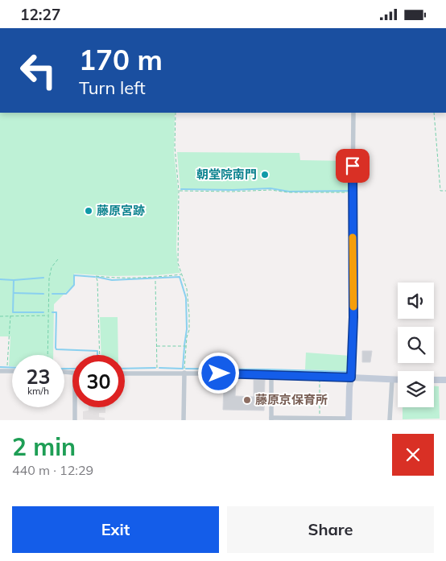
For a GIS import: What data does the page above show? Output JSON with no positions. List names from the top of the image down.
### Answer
{
  "places": ["朝堂院南門", "藤原宮跡", "藤原京保育所"],
  "page": {
    "status": "12:27",
    "turn": ["170 m", "Turn left"],
    "speed": "23 km/h",
    "limit": "30",
    "heading": ["2 min", "440 m · 12:29"],
    "buttons": ["Exit", "Share"]
  }
}
